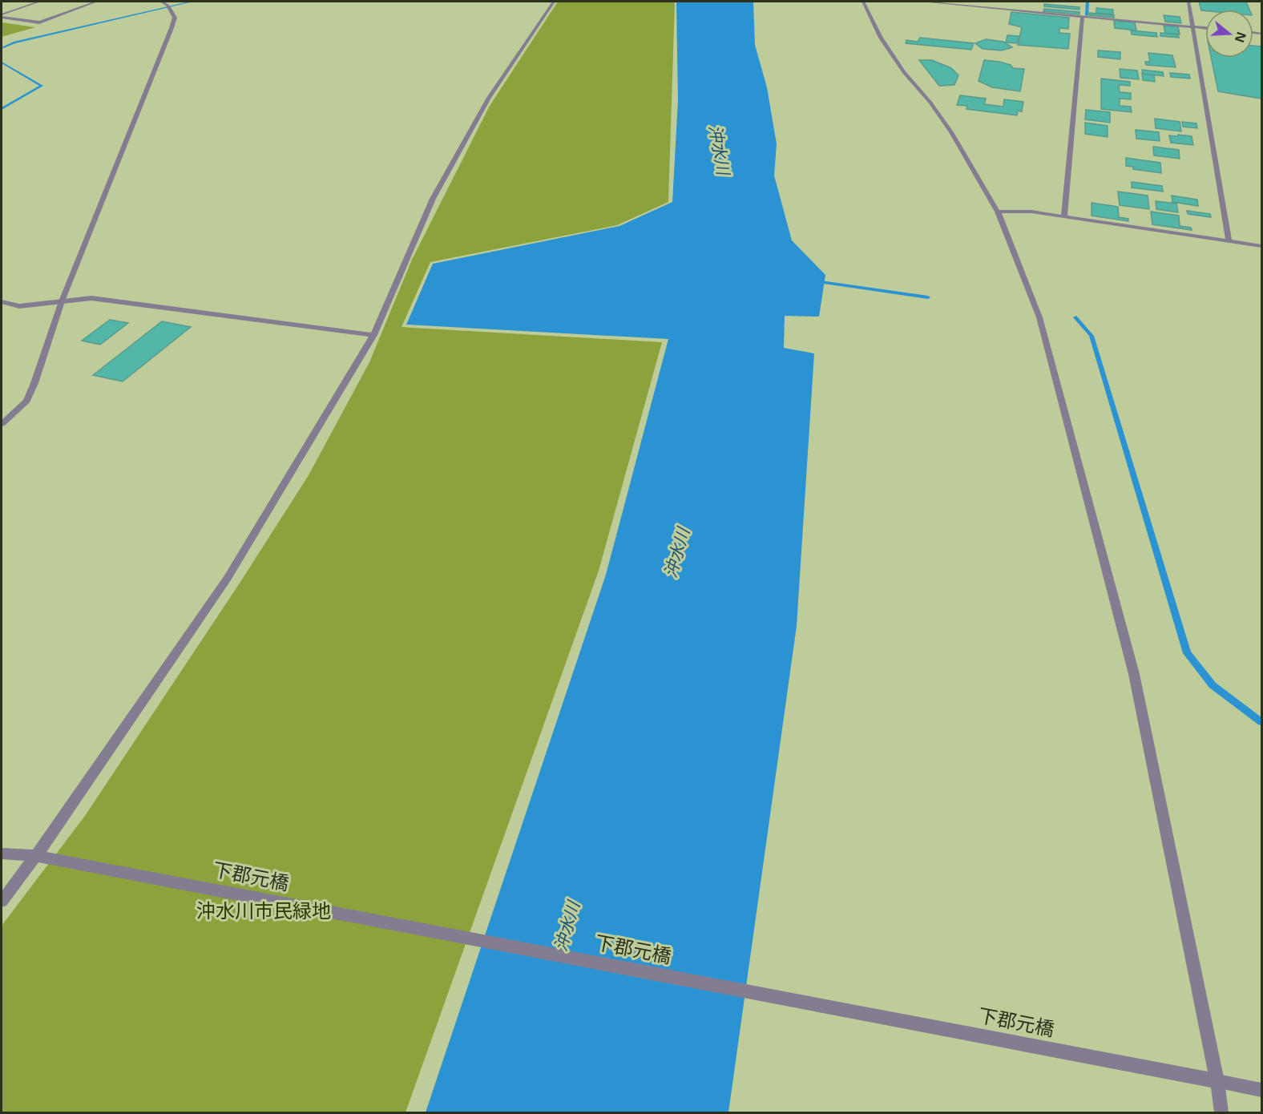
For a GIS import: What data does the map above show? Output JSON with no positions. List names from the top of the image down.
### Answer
{
  "streets": {
    "street": ["下郡元橋"]
  },
  "water": ["沖水川"],
  "parks": ["沖水川市民緑地"],
  "north": "right"
}
